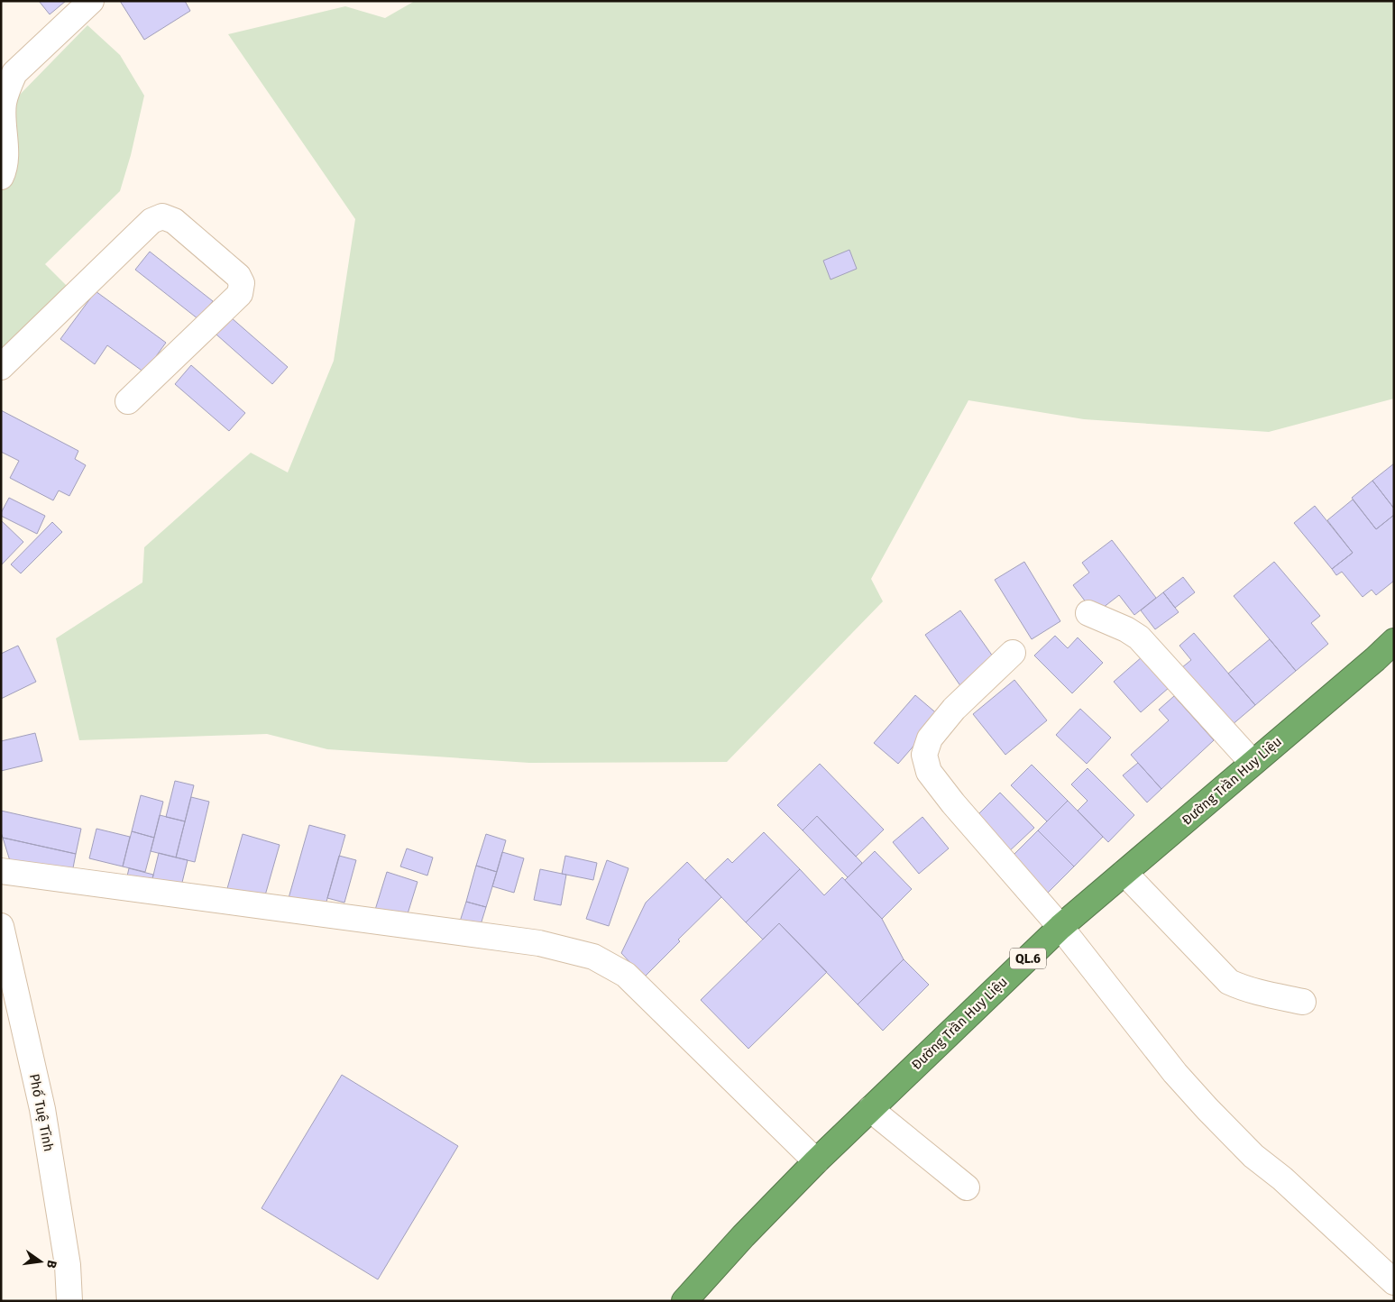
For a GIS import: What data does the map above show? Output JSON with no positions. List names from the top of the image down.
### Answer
{
  "streets": {
    "highway": ["Đường Trần Huy Liệu", "QL.6"],
    "street": ["Phố Tuệ Tĩnh"]
  },
  "north": "right"
}
